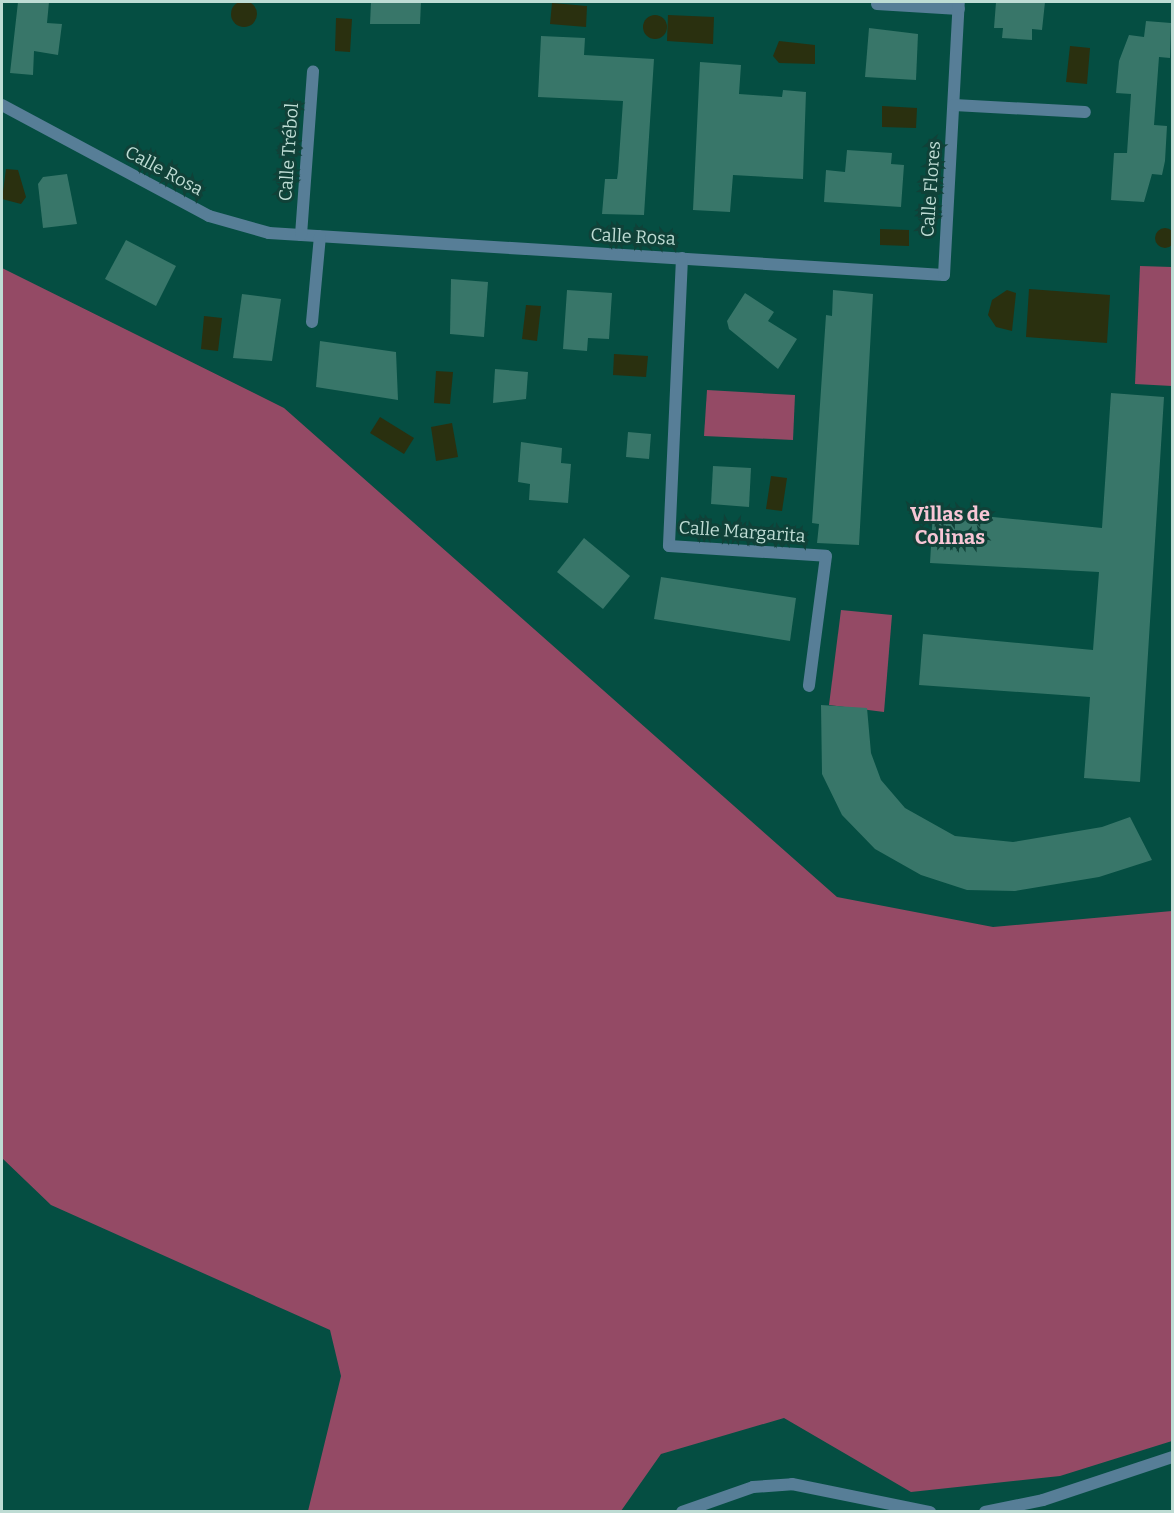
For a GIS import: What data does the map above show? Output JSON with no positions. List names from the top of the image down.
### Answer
{
  "streets": {
    "street": [
      "Calle Trébol",
      "Calle Rosa",
      "Calle Flores",
      "Calle Margarita"
    ]
  },
  "crossings": [
    ["Calle Trébol", "Calle Rosa"],
    ["Calle Rosa", "Calle Flores"],
    ["Calle Rosa", "Calle Margarita"]
  ],
  "districts": ["Villas de Colinas"]
}
